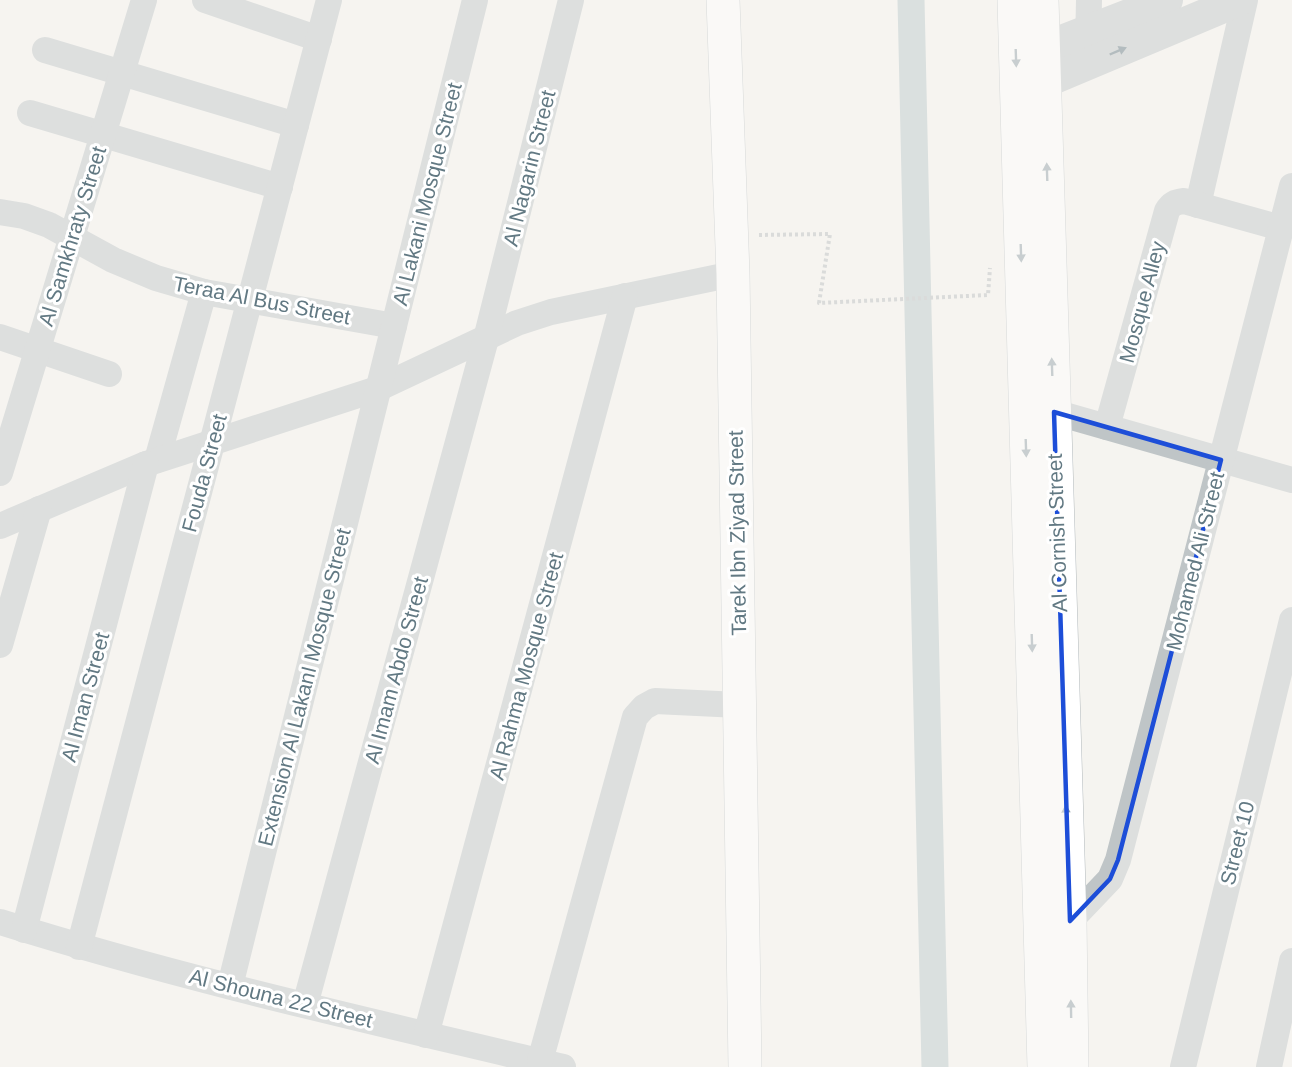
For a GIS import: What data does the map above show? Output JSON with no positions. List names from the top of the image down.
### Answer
{
  "streets": {
    "main road": ["Tarek Ibn Ziyad Street", "Al Cornish Street"],
    "street": [
      "Al Nagarin Street",
      "Al Lakani Mosque Street",
      "Al Samkhraty Street",
      "Teraa Al Bus Street",
      "Mosque Alley",
      "Fouda Street",
      "Mohamed Ali Street",
      "Al Rahma Mosque Street",
      "Al Imam Abdo Street",
      "Extension Al LakanI Mosque Street",
      "Al Iman Street",
      "Street 10",
      "Al Shouna 22 Street"
    ]
  },
  "crossings": [
    ["Al Nagarin Street", "Al Imam Abdo Street"],
    ["Al Lakani Mosque Street", "Teraa Al Bus Street"],
    ["Al Lakani Mosque Street", "Extension Al LakanI Mosque Street"],
    ["Al Samkhraty Street", "Teraa Al Bus Street"],
    ["Teraa Al Bus Street", "Fouda Street"],
    ["Mosque Alley", "Mohamed Ali Street"],
    ["Fouda Street", "Al Shouna 22 Street"],
    ["Al Cornish Street", "Mohamed Ali Street"],
    ["Al Rahma Mosque Street", "Al Shouna 22 Street"],
    ["Al Imam Abdo Street", "Al Shouna 22 Street"],
    ["Extension Al LakanI Mosque Street", "Al Shouna 22 Street"],
    ["Al Iman Street", "Al Shouna 22 Street"]
  ]
}
